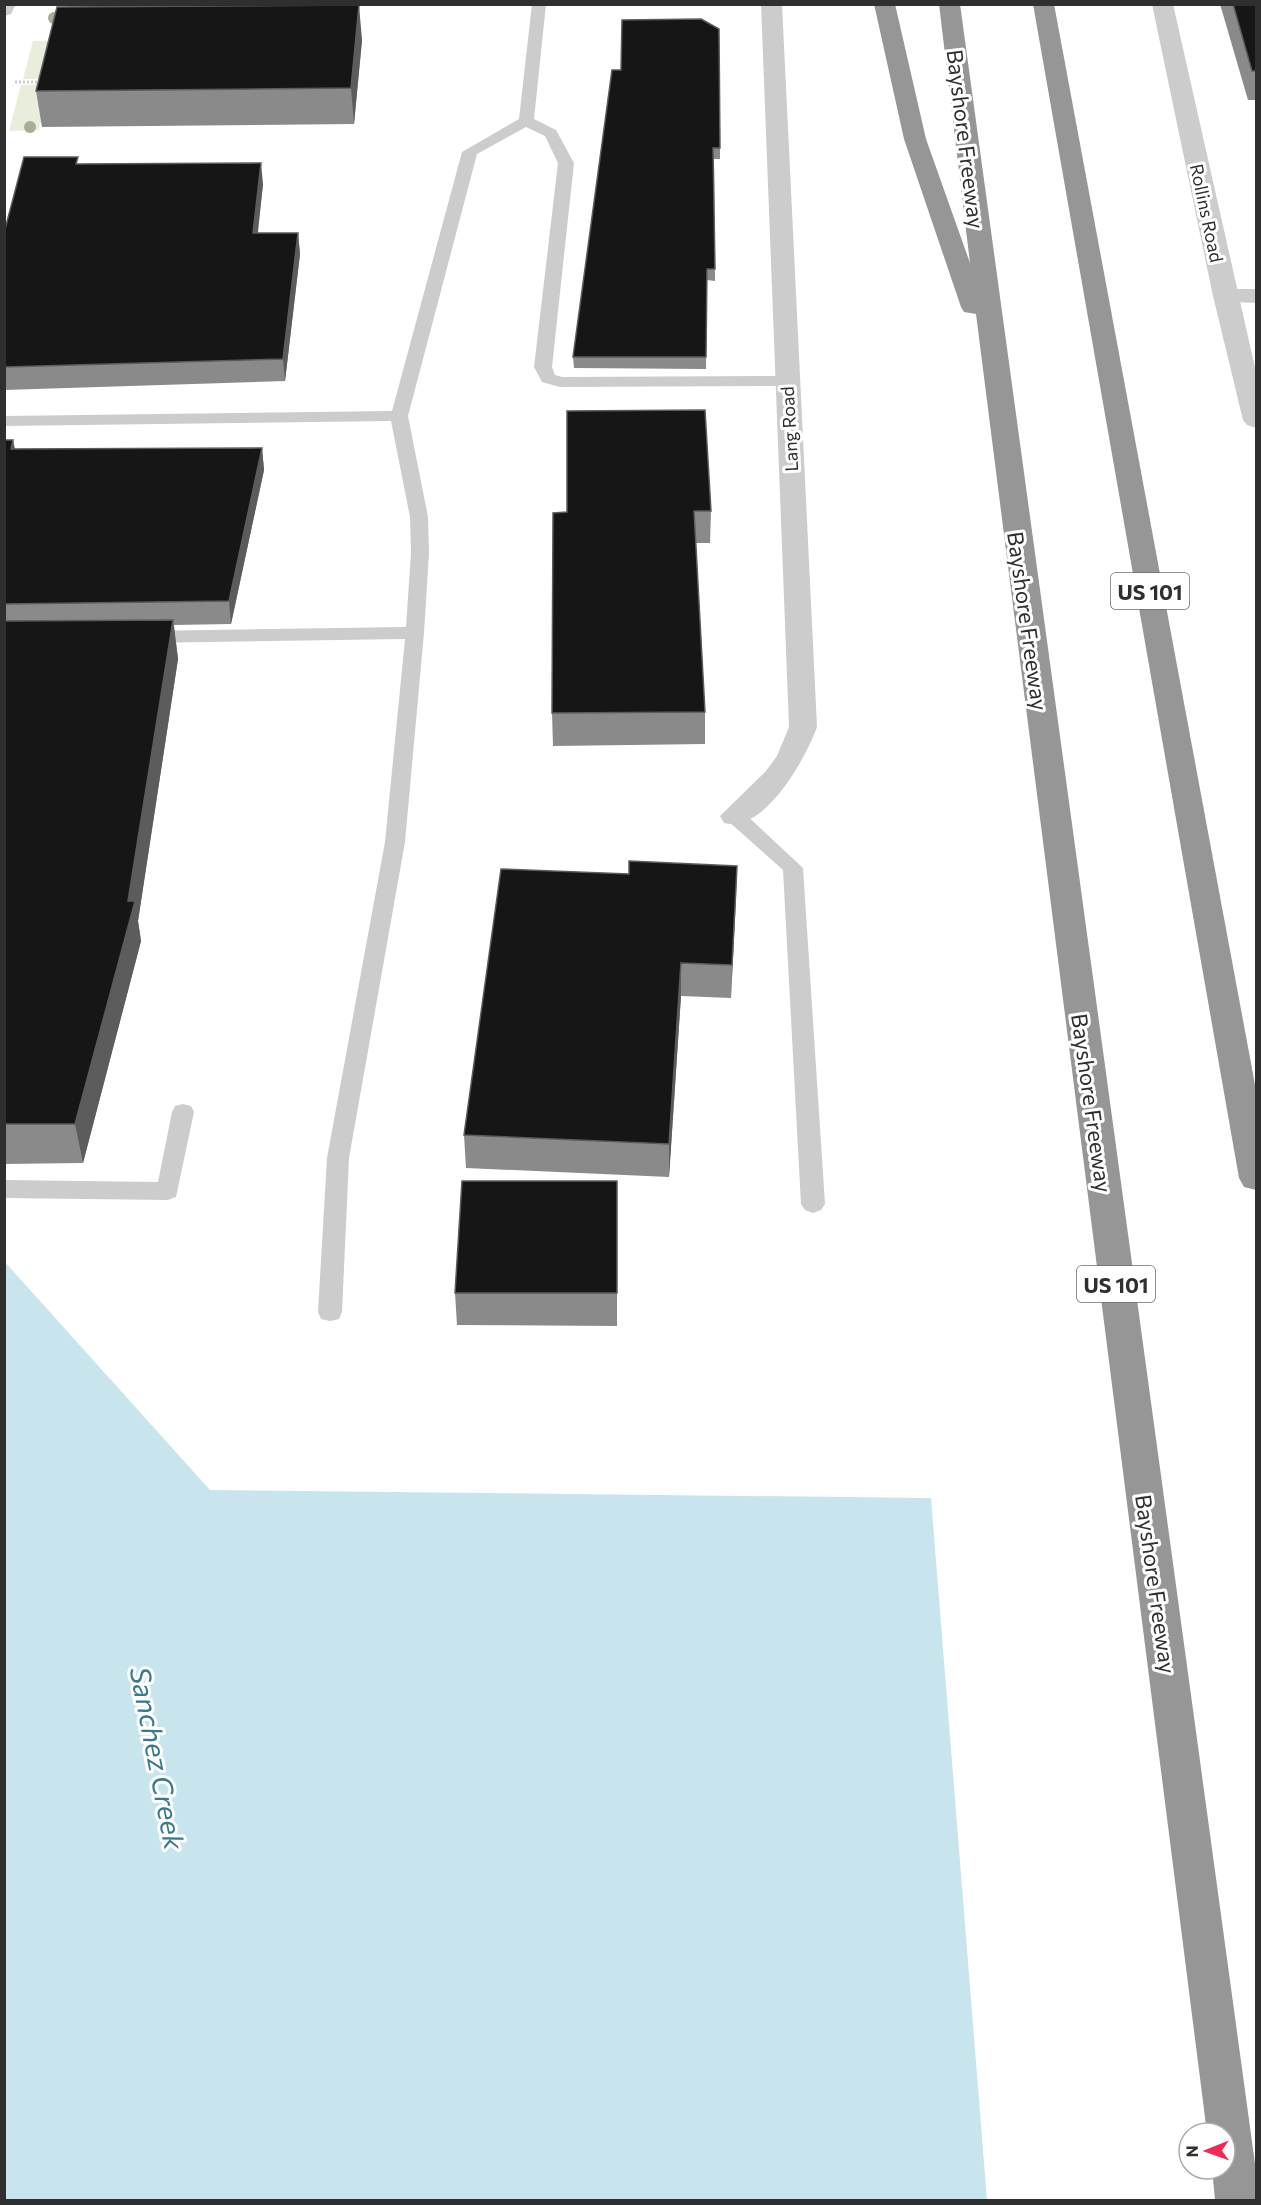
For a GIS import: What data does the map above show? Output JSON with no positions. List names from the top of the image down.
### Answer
{
  "streets": {
    "highway": ["Bayshore Freeway", "US 101"],
    "street": ["Rollins Road", "Lang Road"]
  },
  "water": ["Sanchez Creek"],
  "north": "left"
}
